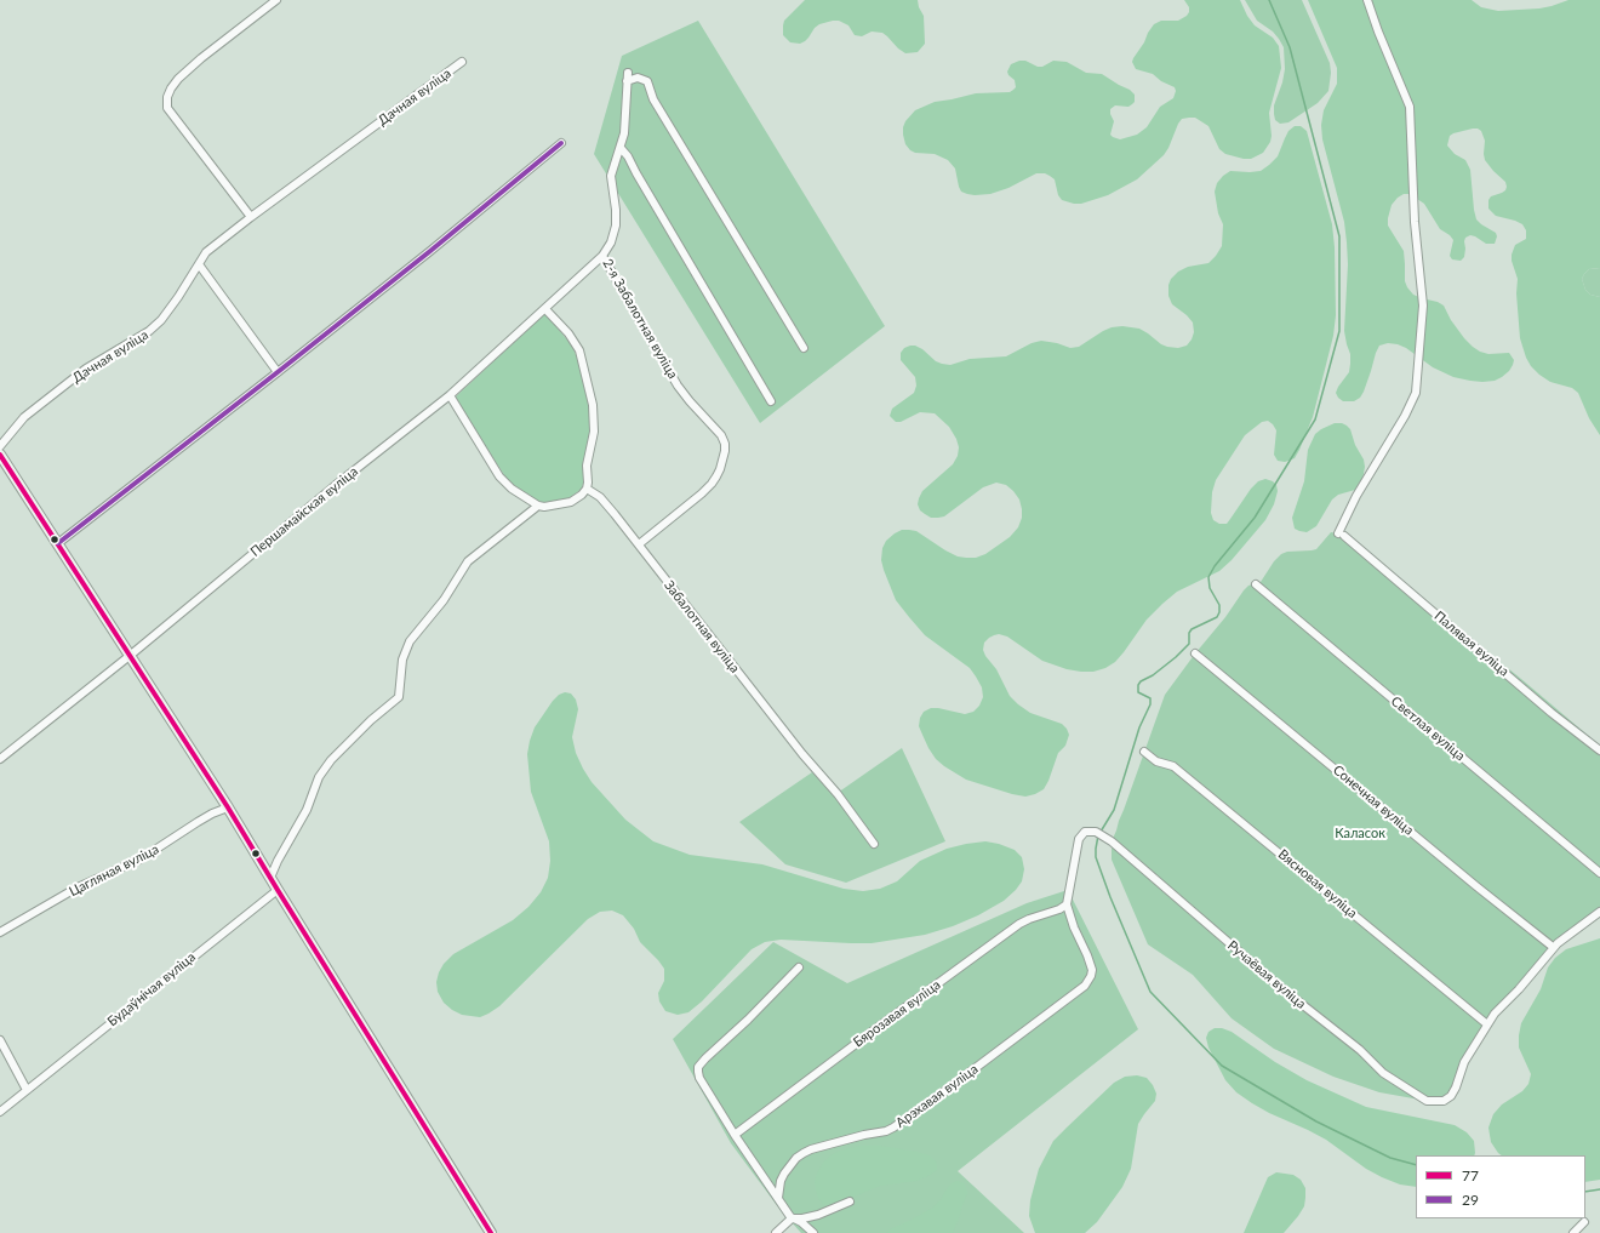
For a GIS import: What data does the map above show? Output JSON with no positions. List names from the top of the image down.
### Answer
{
  "streets": {
    "street": [
      "Дачная вуліца",
      "2-я Забалотная вуліца",
      "Першамайская вуліца",
      "Забалотная вуліца",
      "Палявая вуліца",
      "Светлая вуліца",
      "Сонечная вуліца",
      "Цагляная вуліца",
      "Вясновая вуліца",
      "Ручаёвая вуліца",
      "Будаўнічая вуліца",
      "Бярозавая вуліца",
      "Арэхавая вуліца"
    ]
  },
  "crossings": [
    ["2-я Забалотная вуліца", "Першамайская вуліца"],
    ["2-я Забалотная вуліца", "Забалотная вуліца"],
    ["Вясновая вуліца", "Ручаёвая вуліца"],
    ["Ручаёвая вуліца", "Бярозавая вуліца"],
    ["Ручаёвая вуліца", "Арэхавая вуліца"],
    ["Бярозавая вуліца", "Арэхавая вуліца"]
  ],
  "parks": ["Каласок"],
  "lines": ["transit line 29", "transit line 77"],
  "legend": ["77", "29"]
}
